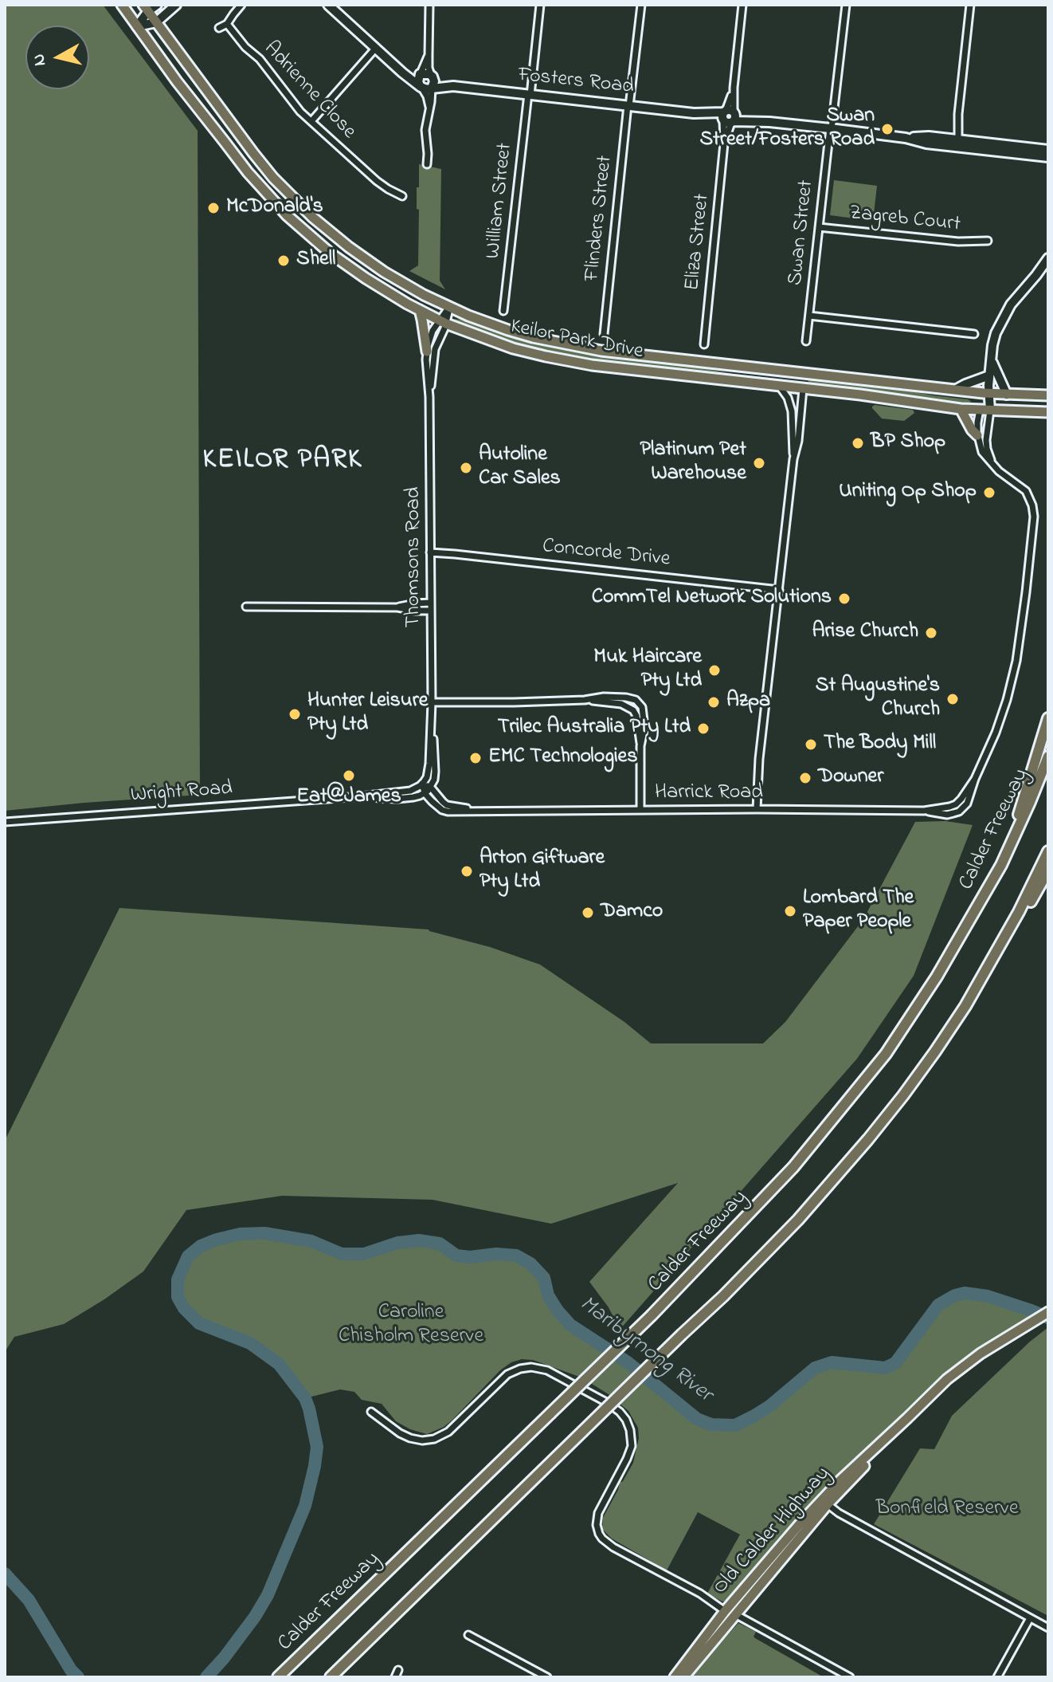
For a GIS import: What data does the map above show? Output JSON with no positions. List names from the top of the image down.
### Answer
{
  "streets": {
    "highway": ["Calder Freeway"],
    "main road": ["Keilor Park Drive", "Old Calder Highway"],
    "street": [
      "Fosters Road",
      "Adrienne Close",
      "William Street",
      "Flinders Street",
      "Zagreb Court",
      "Swan Street",
      "Eliza Street",
      "Concorde Drive",
      "Thomsons Road",
      "Wright Road",
      "Harrick Road"
    ]
  },
  "crossings": [
    ["Fosters Road", "William Street"],
    ["Fosters Road", "Flinders Street"],
    ["Fosters Road", "Swan Street"],
    ["Fosters Road", "Eliza Street"],
    ["Zagreb Court", "Swan Street"],
    ["Keilor Park Drive", "Thomsons Road"],
    ["Concorde Drive", "Thomsons Road"],
    ["Thomsons Road", "Wright Road"],
    ["Thomsons Road", "Harrick Road"],
    ["Wright Road", "Harrick Road"]
  ],
  "districts": ["KEILOR PARK"],
  "water": ["Maribyrnong River"],
  "parks": ["Caroline Chisholm Reserve", "Bonfield Reserve"],
  "places": [
    "Swan Street/Fosters Road",
    "McDonald's",
    "Shell",
    "BP Shop",
    "Platinum Pet Warehouse",
    "Autoline Car Sales",
    "Uniting Op Shop",
    "CommTel Network Solutions",
    "Arise Church",
    "Muk Haircare Pty Ltd",
    "St Augustine's Church",
    "Azpa",
    "Hunter Leisure Pty Ltd",
    "Trilec Australia Pty Ltd",
    "The Body Mill",
    "EMC Technologies",
    "Eat@James",
    "Downer",
    "Arton Giftware Pty Ltd",
    "Lombard The Paper People",
    "Damco"
  ],
  "north": "left"
}
